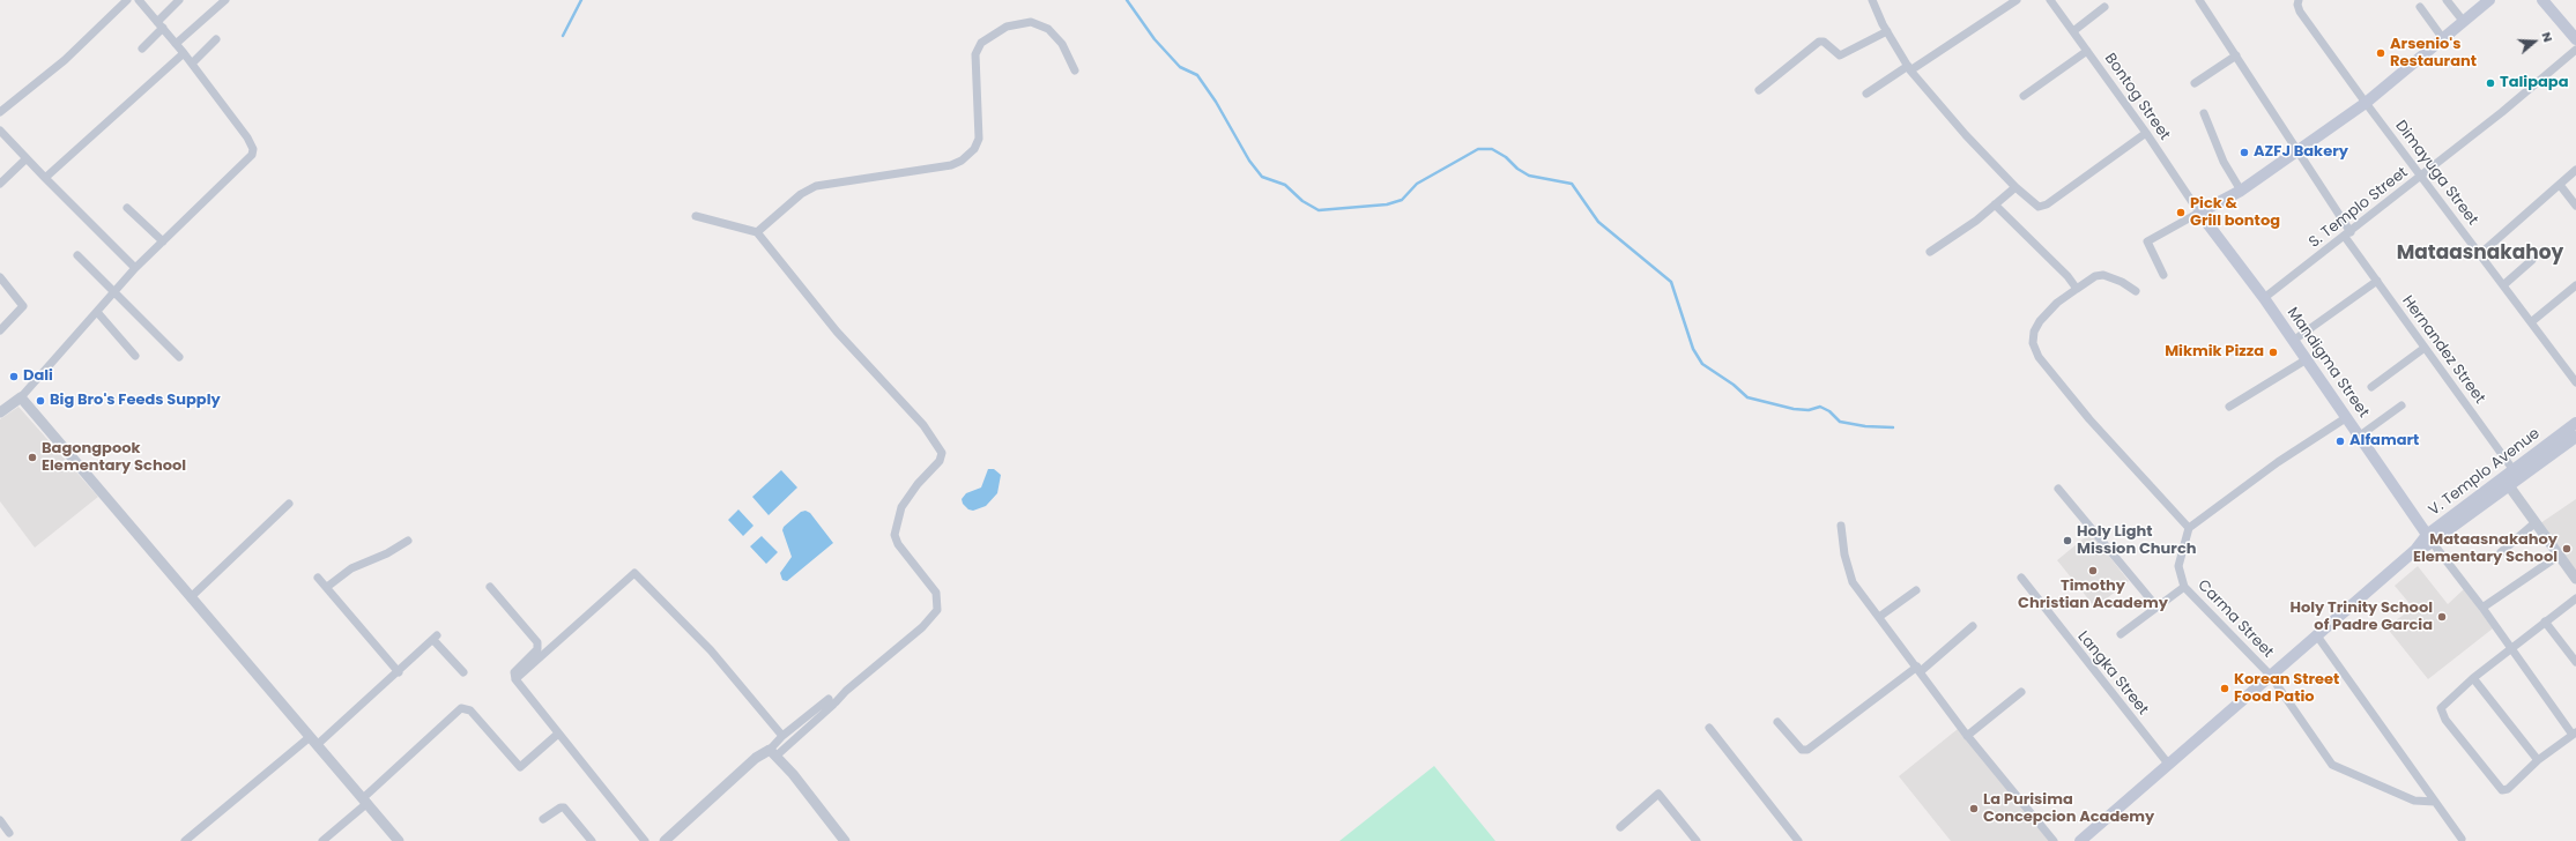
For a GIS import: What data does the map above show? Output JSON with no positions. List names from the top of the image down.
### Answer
{
  "streets": {
    "main road": ["Mandigma Street", "V. Templo Avenue"],
    "street": [
      "Bontog Street",
      "Dimayuga Street",
      "S. Templo Street",
      "Hernandez Street",
      "Carma Street",
      "Langka Street"
    ]
  },
  "crossings": [
    ["Bontog Street", "Mandigma Street"],
    ["Dimayuga Street", "S. Templo Street"],
    ["S. Templo Street", "Hernandez Street"],
    ["S. Templo Street", "Mandigma Street"],
    ["Hernandez Street", "V. Templo Avenue"],
    ["Mandigma Street", "V. Templo Avenue"],
    ["V. Templo Avenue", "Carma Street"],
    ["V. Templo Avenue", "Langka Street"]
  ],
  "districts": ["Mataasnakahoy"],
  "places": [
    "Arsenio's Restaurant",
    "Talipapa",
    "AZFJ Bakery",
    "Pick & Grill bontog",
    "Mikmik Pizza",
    "Dali",
    "Big Bro's Feeds Supply",
    "Alfamart",
    "Bagongpook Elementary School",
    "Holy Light Mission Church",
    "Mataasnakahoy Elementary School",
    "Timothy Christian Academy",
    "Holy Trinity School of Padre Garcia",
    "Korean Street Food Patio",
    "La Purisima Concepcion Academy"
  ],
  "north": "right"
}
